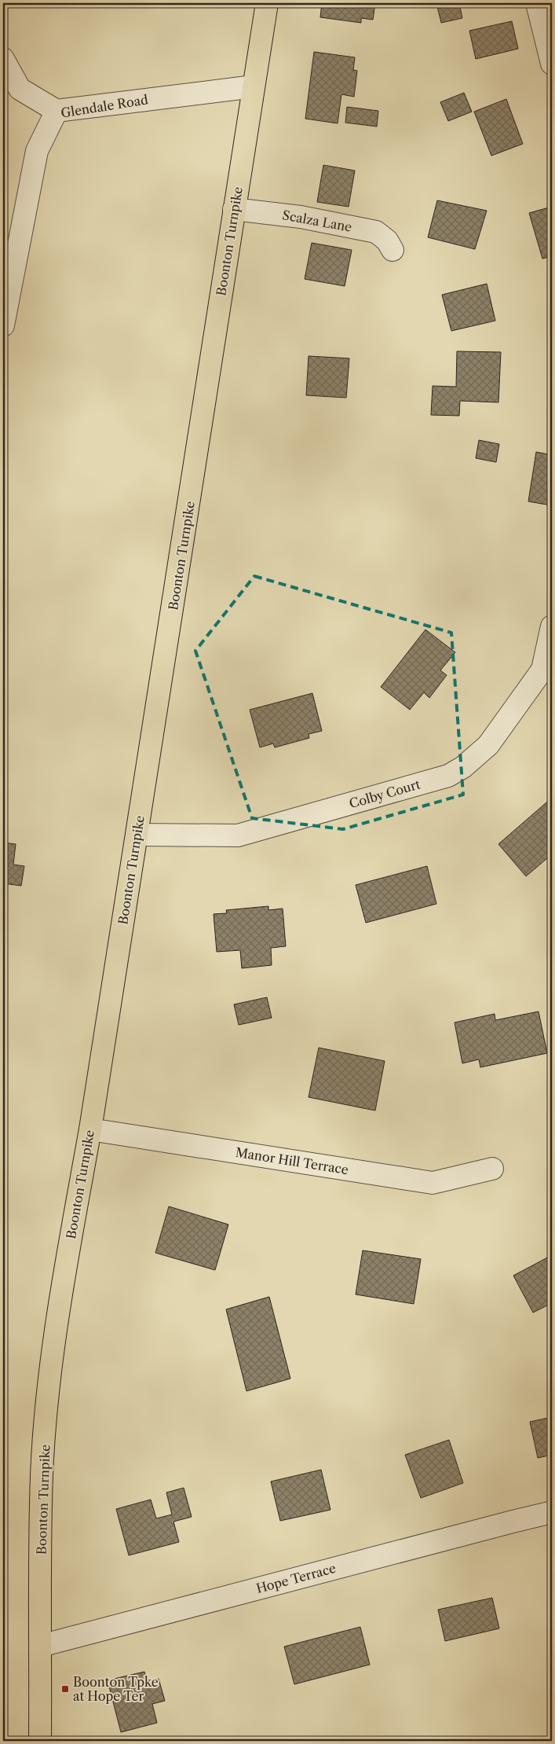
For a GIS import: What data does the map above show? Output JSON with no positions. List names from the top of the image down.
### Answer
{
  "streets": {
    "main road": ["Boonton Turnpike"],
    "street": [
      "Glendale Road",
      "Scalza Lane",
      "Colby Court",
      "Manor Hill Terrace",
      "Hope Terrace"
    ]
  },
  "crossings": [
    ["Glendale Road", "Boonton Turnpike"],
    ["Scalza Lane", "Boonton Turnpike"],
    ["Boonton Turnpike", "Colby Court"],
    ["Boonton Turnpike", "Manor Hill Terrace"],
    ["Boonton Turnpike", "Hope Terrace"]
  ],
  "places": {
    "transit": ["Boonton Tpke at Hope Ter"]
  }
}
